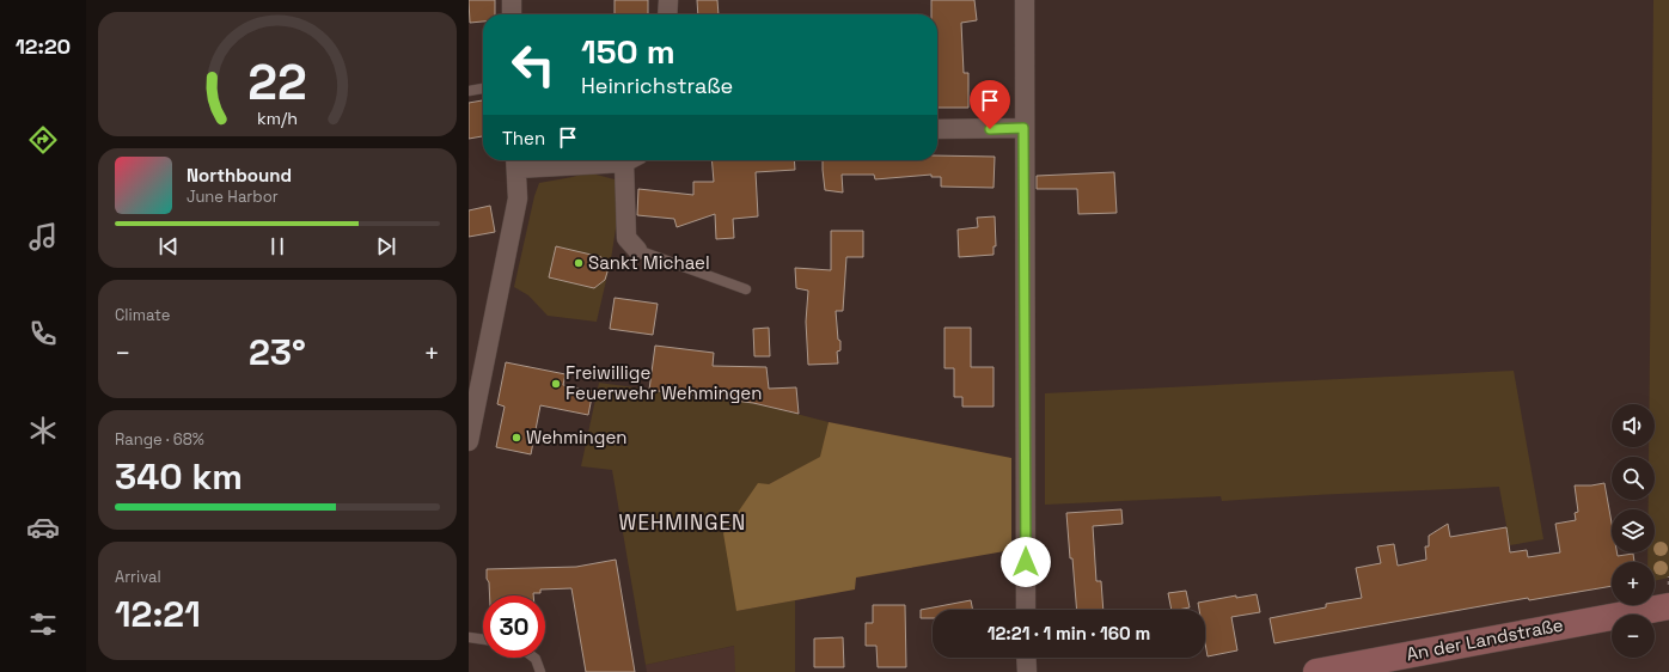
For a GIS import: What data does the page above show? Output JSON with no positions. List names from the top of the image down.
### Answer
{
  "streets": {
    "main road": ["An der Landstraße"]
  },
  "districts": ["WEHMINGEN"],
  "places": ["Sankt Michael", "Freiwillige Feuerwehr Wehmingen", "Wehmingen"],
  "page": {
    "tabs": "12:20",
    "turn": ["150 m", "Heinrichstraße"],
    "then": "Then",
    "song": ["Northbound", "June Harbor"],
    "tile": [
      "Climate",
      ["Range · 68%", "340 km"],
      ["Arrival", "12:21"]
    ],
    "heat": ["−", "23°", "+"],
    "map_buttons": ["+", "−"],
    "limit": "30",
    "trip": "12:21 · 1 min · 160 m",
    "gauge": ["22", "km/h"]
  }
}
